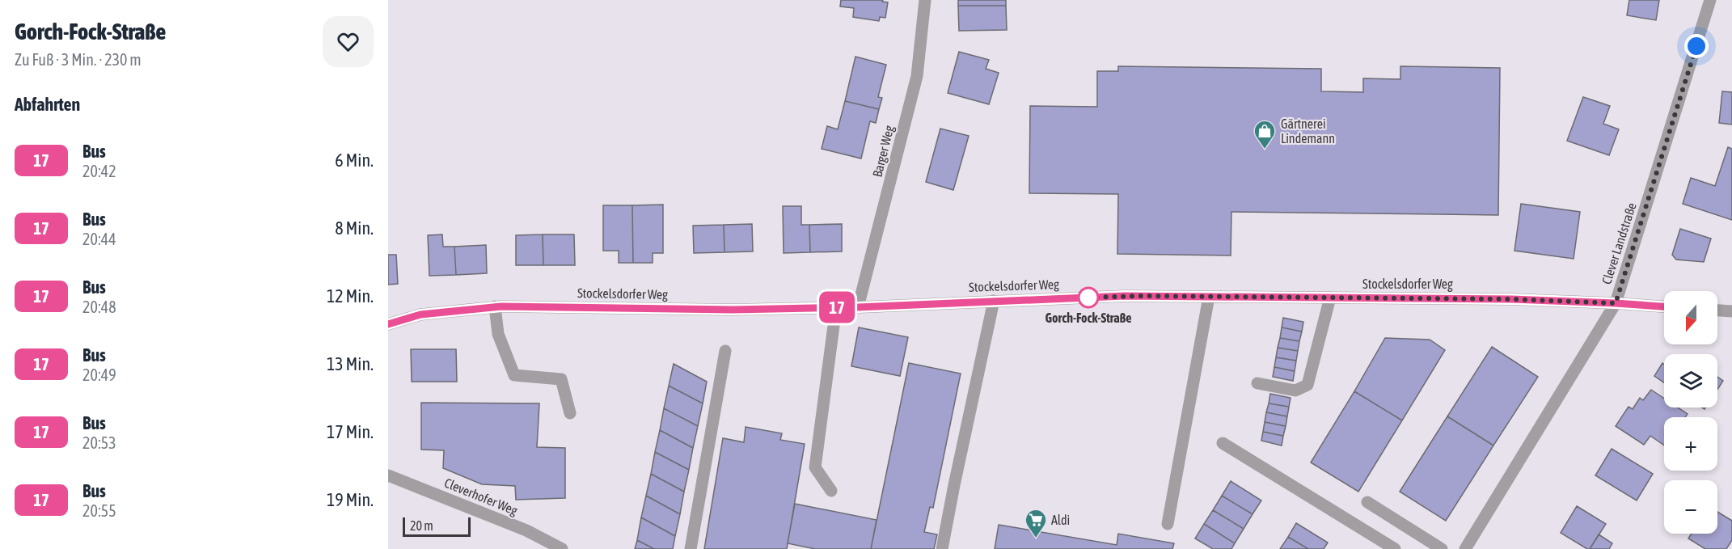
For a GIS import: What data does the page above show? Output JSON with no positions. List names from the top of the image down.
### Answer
{
  "streets": {
    "street": [
      "Barger Weg",
      "Clever Landstraße",
      "Stockelsdorfer Weg",
      "Cleverhofer Weg"
    ]
  },
  "crossings": [
    ["Barger Weg", "Stockelsdorfer Weg"],
    ["Clever Landstraße", "Stockelsdorfer Weg"]
  ],
  "places": {
    "shop": ["Gärtnerei Lindemann"],
    "other": ["Gorch-Fock-Straße"],
    "supermarket": ["Aldi"]
  },
  "lines": ["bus line 17"],
  "scale_bar": "20 m",
  "north": "bottom",
  "page": {
    "heading": [
      ["Gorch-Fock-Straße", "Zu Fuß · 3 Min. · 230 m"],
      "Abfahrten"
    ],
    "on_map": "17",
    "list": [
      {
        "mark": "17",
        "name": "Bus",
        "note": "20:42",
        "value": "6 Min."
      },
      {
        "mark": "17",
        "name": "Bus",
        "note": "20:44",
        "value": "8 Min."
      },
      {
        "mark": "17",
        "name": "Bus",
        "note": "20:48",
        "value": "12 Min."
      },
      {
        "mark": "17",
        "name": "Bus",
        "note": "20:49",
        "value": "13 Min."
      },
      {
        "mark": "17",
        "name": "Bus",
        "note": "20:53",
        "value": "17 Min."
      },
      {
        "mark": "17",
        "name": "Bus",
        "note": "20:55",
        "value": "19 Min."
      }
    ],
    "map_buttons": ["+", "−"],
    "scale": "20 m"
  }
}
